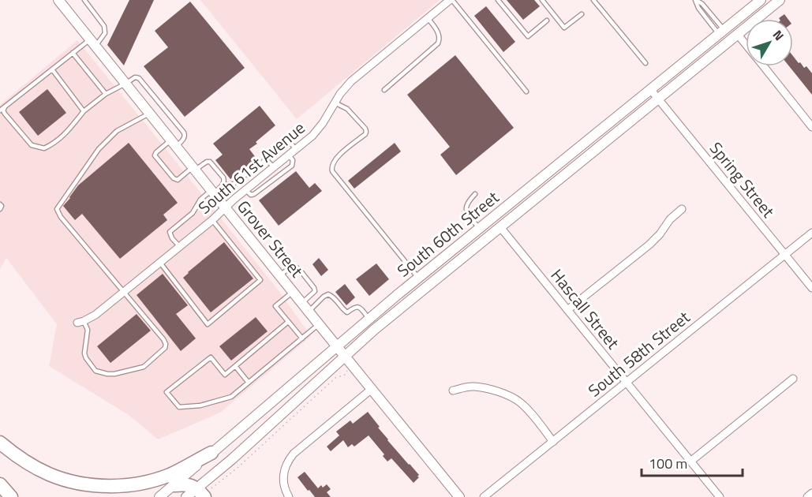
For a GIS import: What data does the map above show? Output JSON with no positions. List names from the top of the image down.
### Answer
{
  "streets": {
    "main road": ["South 60th Street", "Grover Street"],
    "street": [
      "South 61st Avenue",
      "Spring Street",
      "Hascall Street",
      "South 58th Street"
    ]
  },
  "crossings": [
    ["South 61st Avenue", "Grover Street"],
    ["Spring Street", "South 60th Street"],
    ["Spring Street", "South 58th Street"],
    ["South 60th Street", "Grover Street"],
    ["South 60th Street", "Hascall Street"],
    ["Hascall Street", "South 58th Street"]
  ],
  "scale_bar": "100 m",
  "north": "top right"
}
